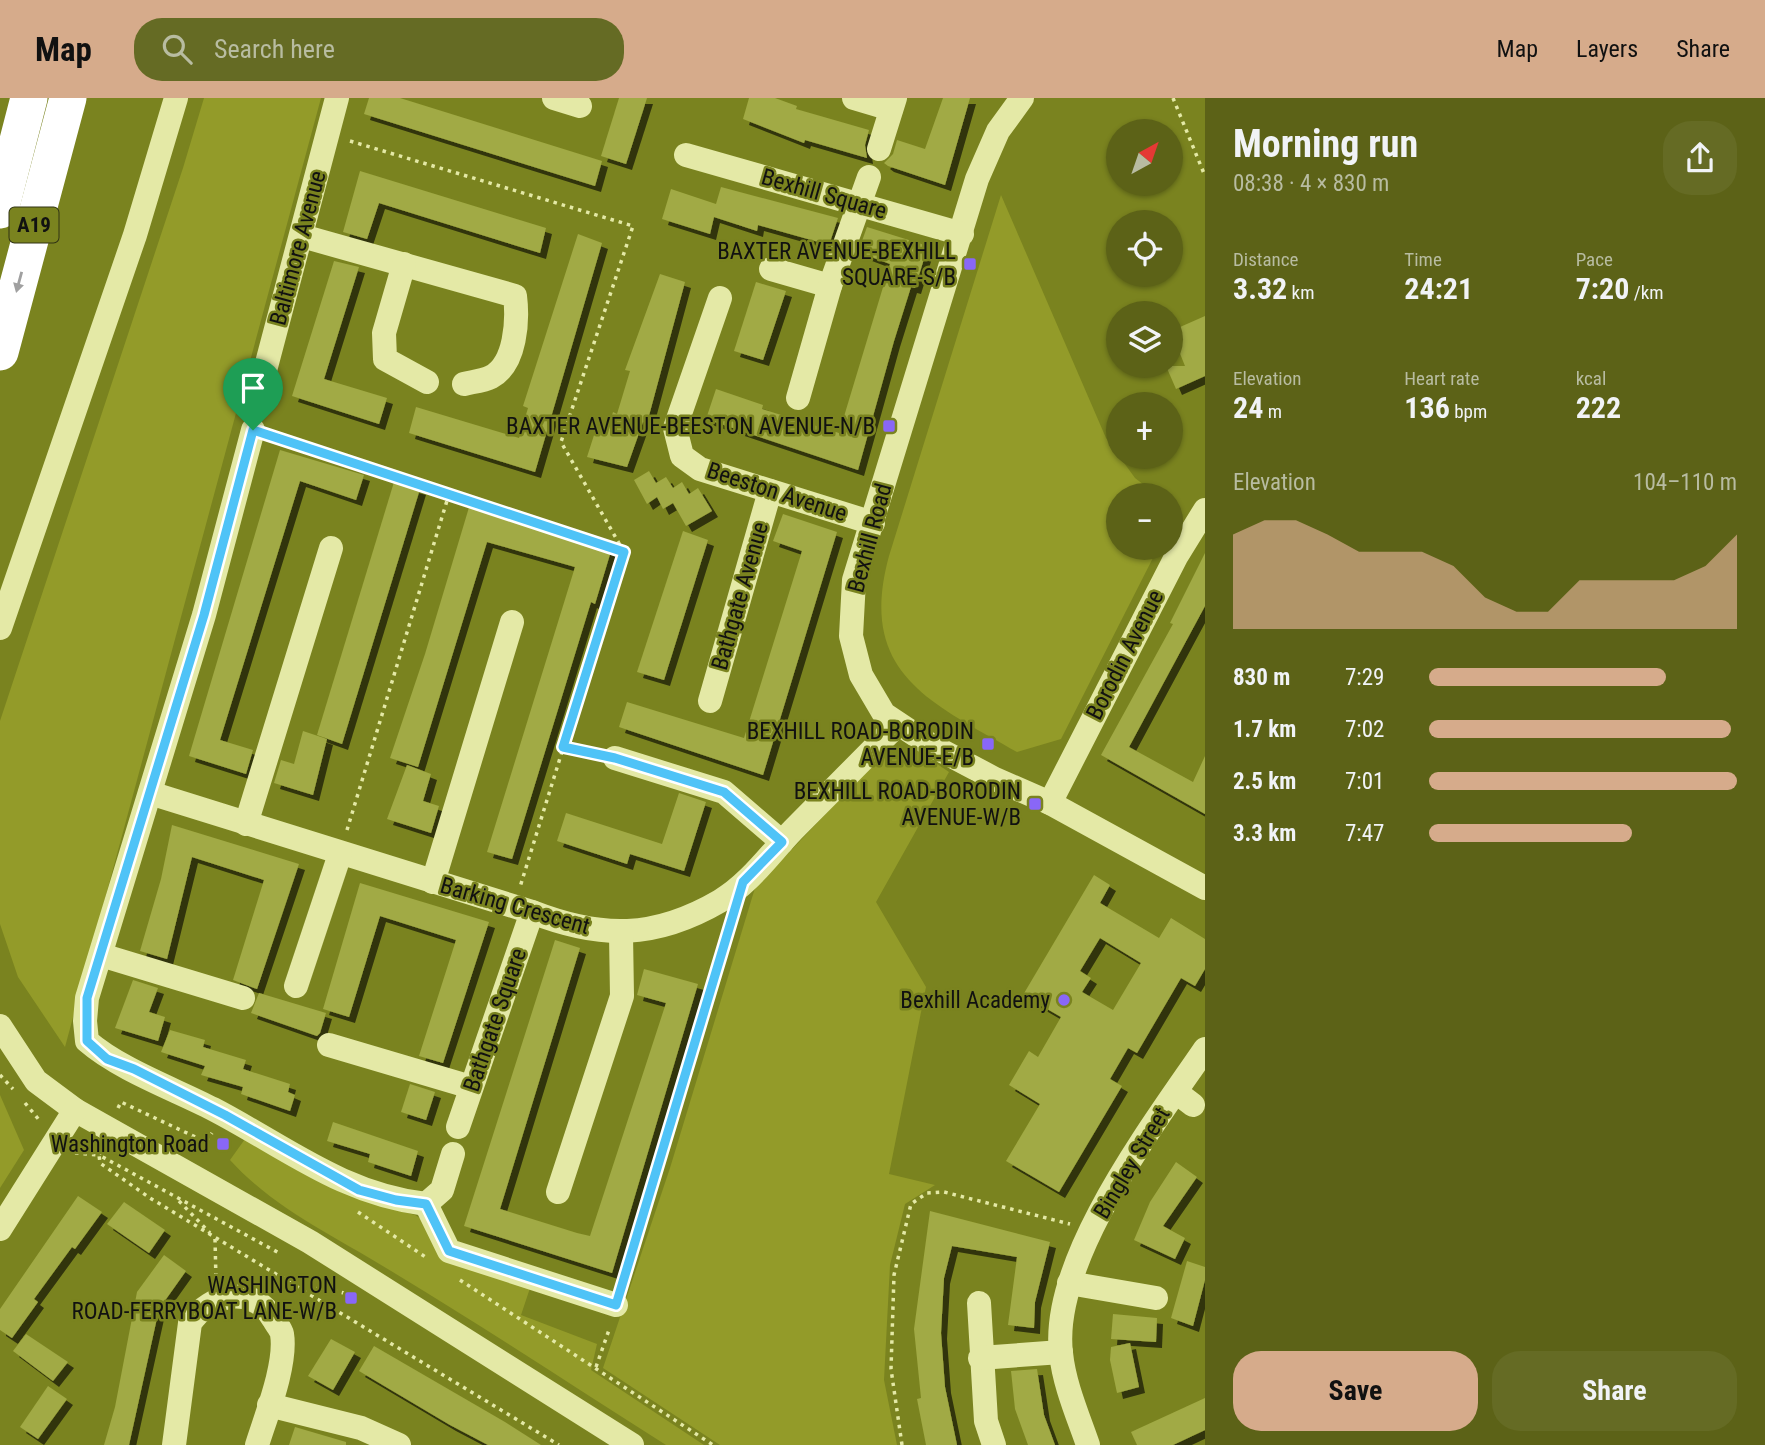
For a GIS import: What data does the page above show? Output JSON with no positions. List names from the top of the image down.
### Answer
{
  "streets": {
    "highway": ["A19"],
    "street": [
      "Bexhill Square",
      "Baltimore Avenue",
      "Beeston Avenue",
      "Bexhill Road",
      "Bathgate Avenue",
      "Borodin Avenue",
      "Barking Crescent",
      "Bathgate Square",
      "Bingley Street"
    ]
  },
  "crossings": [
    ["Bexhill Square", "Bexhill Road"],
    ["Beeston Avenue", "Bexhill Road"],
    ["Beeston Avenue", "Bathgate Avenue"],
    ["Bexhill Road", "Borodin Avenue"],
    ["Bexhill Road", "Barking Crescent"],
    ["Barking Crescent", "Bathgate Square"]
  ],
  "places": {
    "transit": [
      "BAXTER AVENUE-BEXHILL SQUARE-S/B",
      "BAXTER AVENUE-BEESTON AVENUE-N/B",
      "BEXHILL ROAD-BORODIN AVENUE-E/B",
      "BEXHILL ROAD-BORODIN AVENUE-W/B",
      "Washington Road",
      "WASHINGTON ROAD-FERRYBOAT LANE-W/B"
    ],
    "other": ["Bexhill Academy"]
  },
  "north": "top right",
  "page": {
    "header": "Map",
    "search": "Search here",
    "nav": ["Map", "Layers", "Share"],
    "heading": ["Morning run", "08:38 · 4 × 830 m"],
    "map_buttons": ["+", "−"],
    "stats": [
      ["Distance", "3.32 km"],
      ["Time", "24:21"],
      ["Pace", "7:20 /km"],
      ["Elevation", "24 m"],
      ["Heart rate", "136 bpm"],
      ["kcal", "222"]
    ],
    "chart": ["Elevation", "104–110 m"],
    "list": [
      {
        "name": "830 m",
        "note": "7:29"
      },
      {
        "name": "1.7 km",
        "note": "7:02"
      },
      {
        "name": "2.5 km",
        "note": "7:01"
      },
      {
        "name": "3.3 km",
        "note": "7:47"
      }
    ],
    "buttons": ["Save", "Share"]
  }
}
